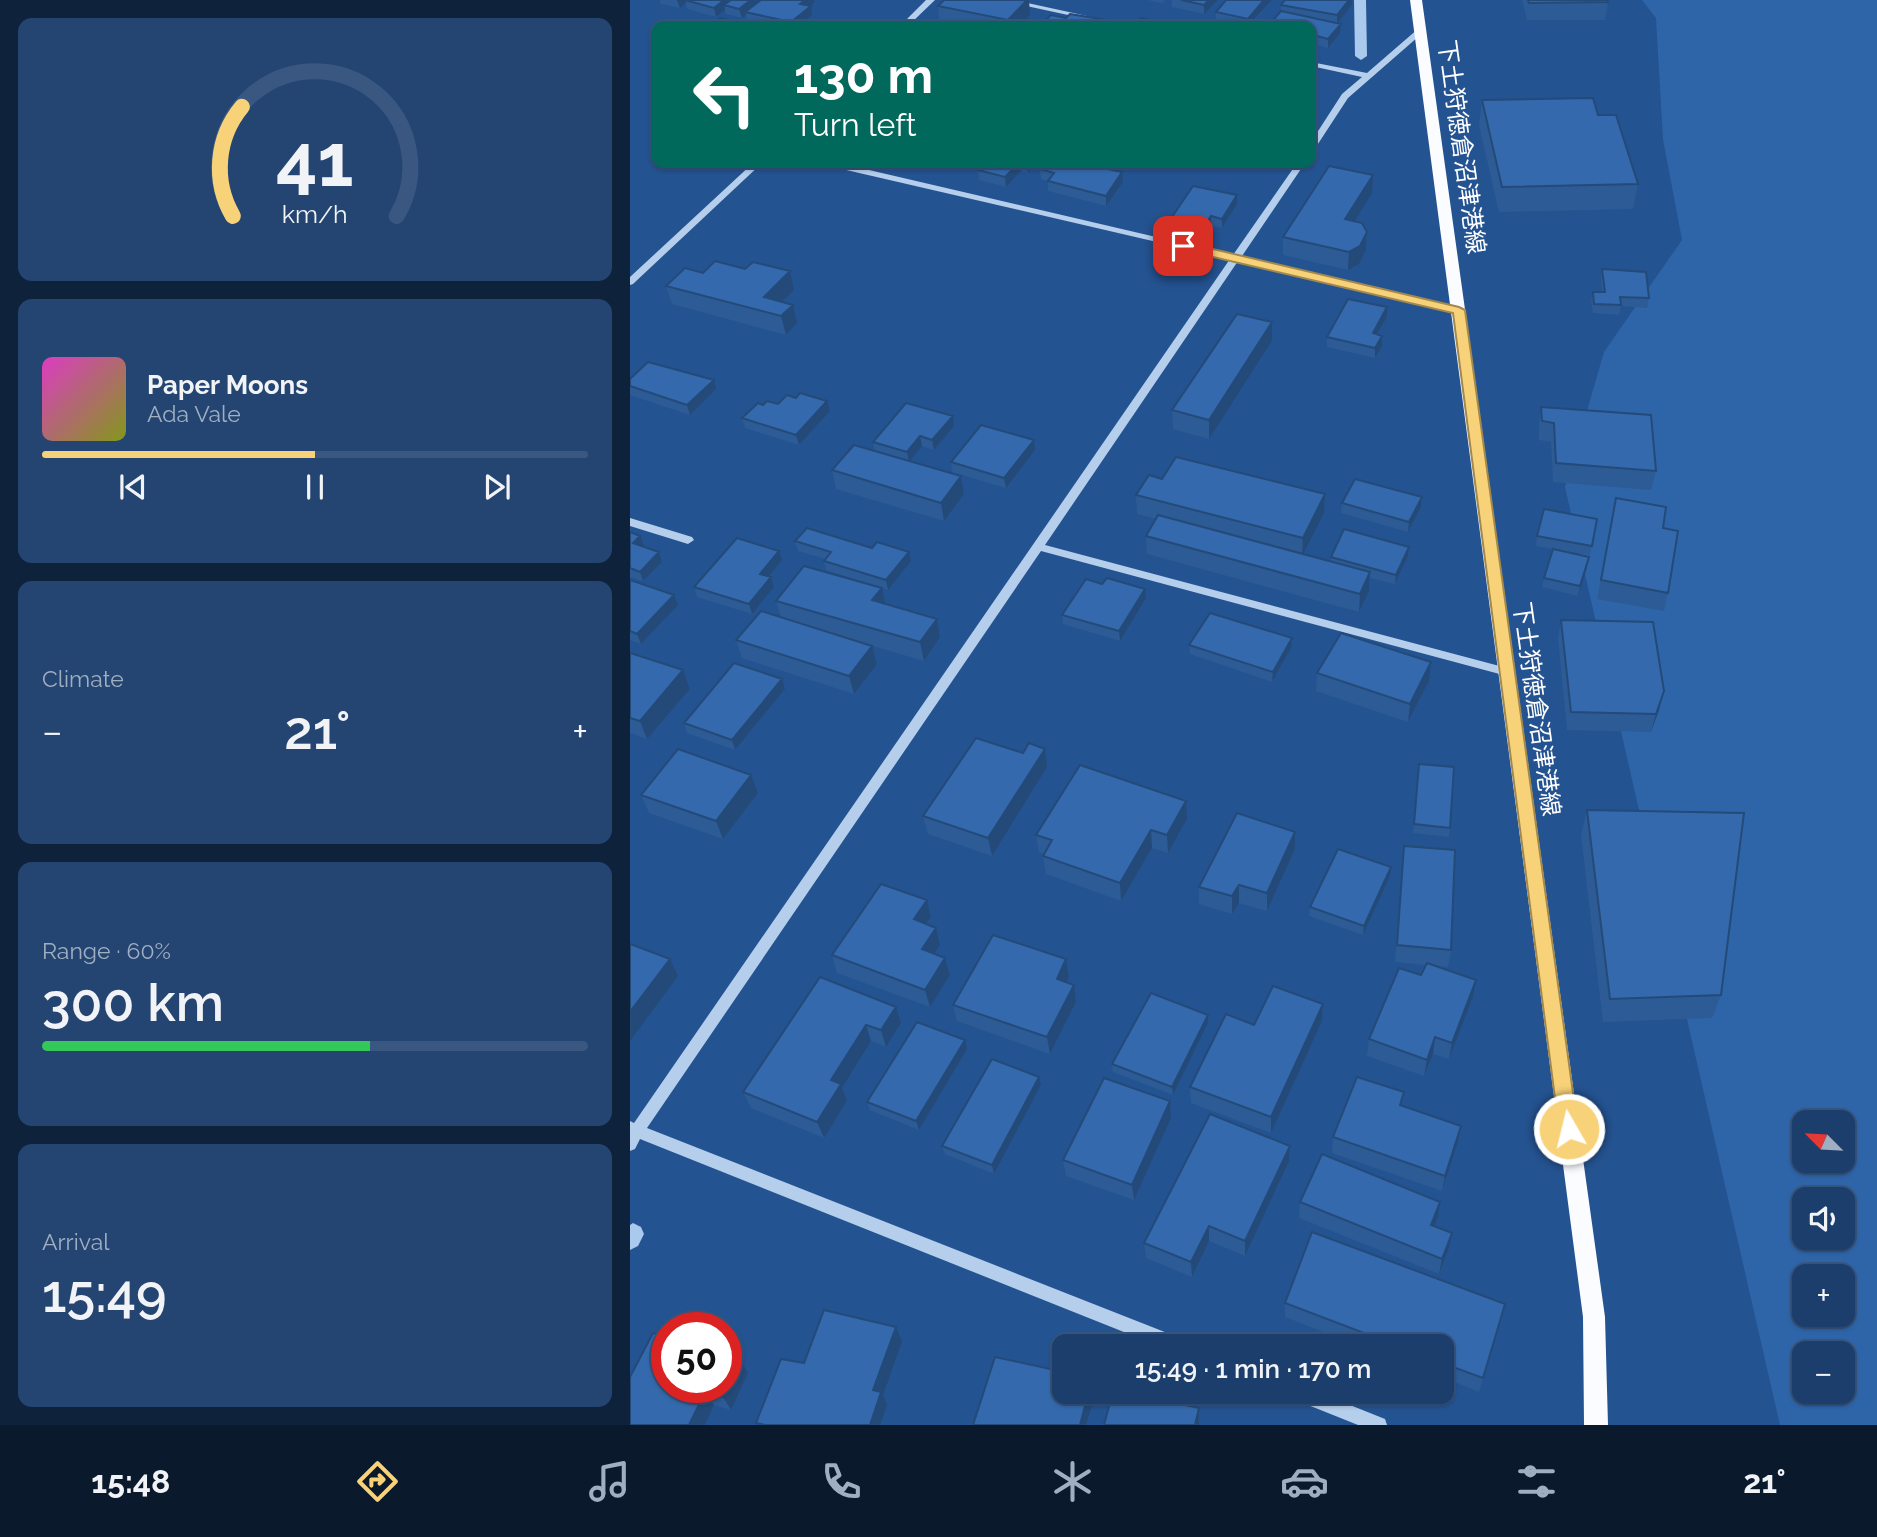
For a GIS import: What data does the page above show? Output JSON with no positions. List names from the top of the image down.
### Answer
{
  "streets": {
    "main road": ["下土狩徳倉沼津港線"]
  },
  "north": "top left",
  "page": {
    "turn": ["130 m", "Turn left"],
    "song": ["Paper Moons", "Ada Vale"],
    "tile": [
      "Climate",
      ["Range · 60%", "300 km"],
      ["Arrival", "15:49"]
    ],
    "heat": ["−", "21°", "+"],
    "map_buttons": ["+", "−"],
    "limit": "50",
    "trip": "15:49 · 1 min · 170 m",
    "tabs": ["15:48", "21°"],
    "gauge": ["41", "km/h"]
  }
}
